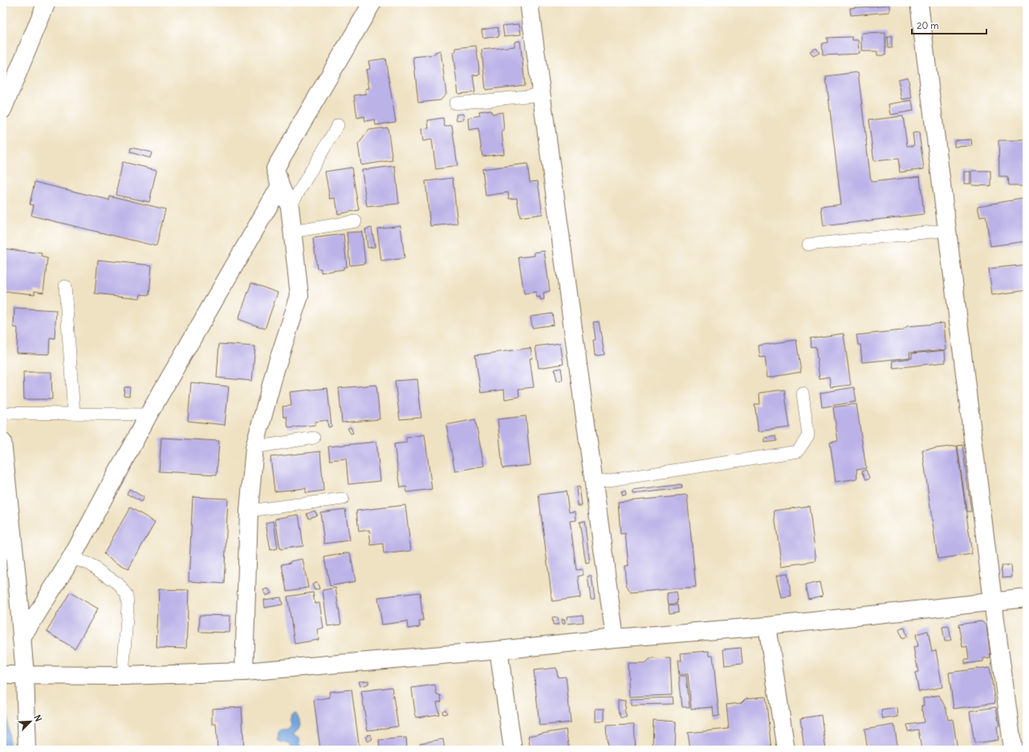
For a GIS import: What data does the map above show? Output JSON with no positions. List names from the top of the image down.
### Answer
{
  "scale_bar": "20 m",
  "north": "top right"
}
